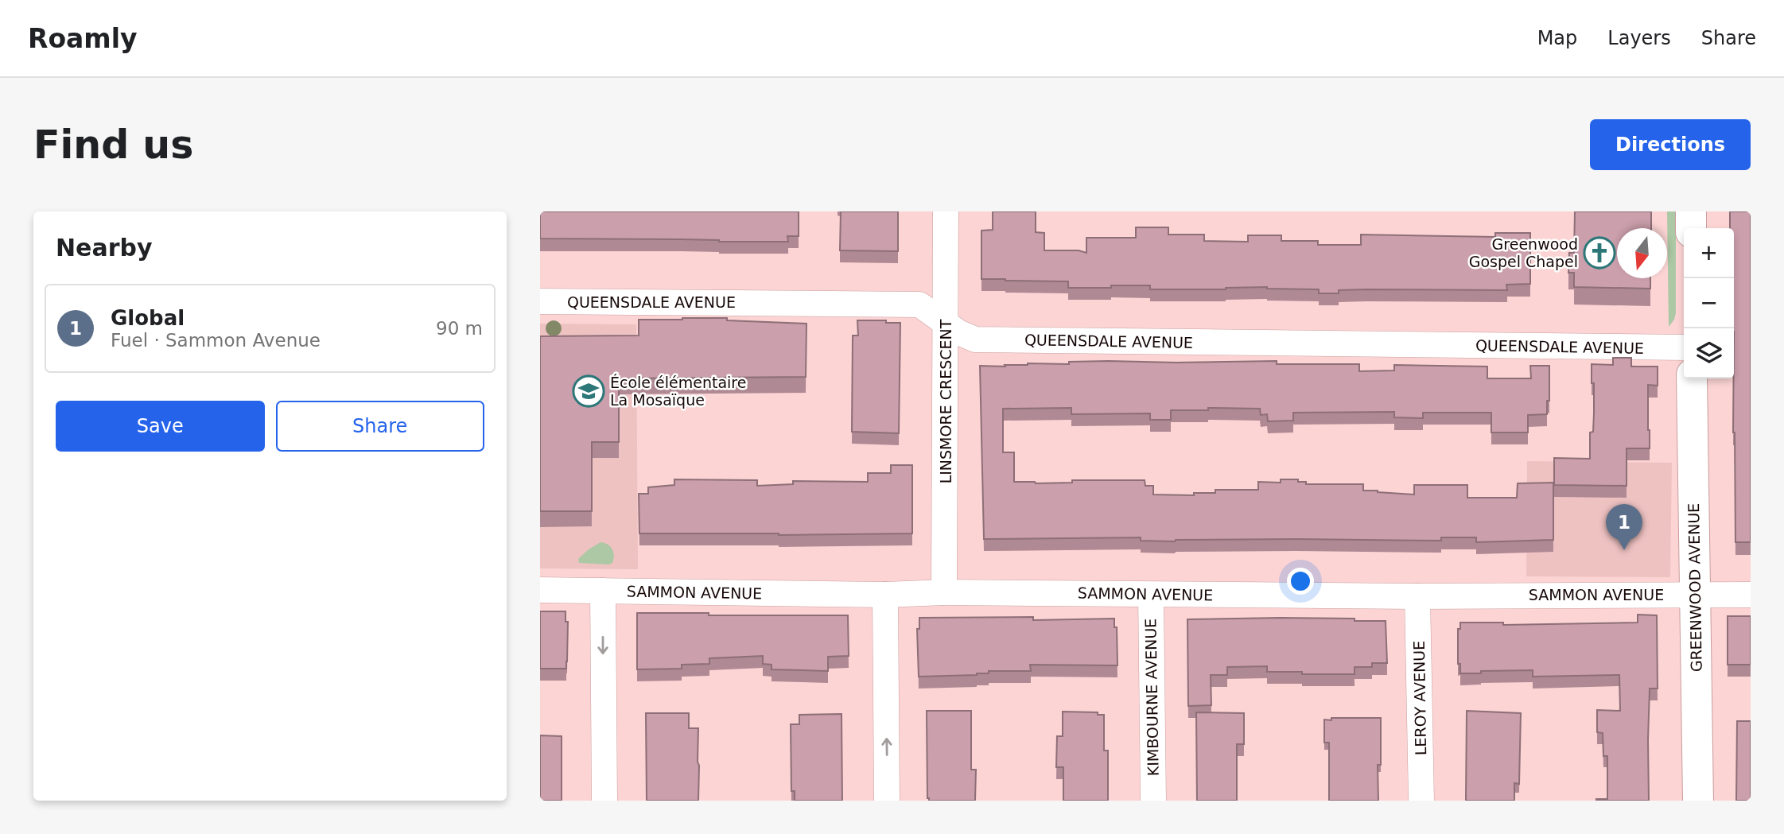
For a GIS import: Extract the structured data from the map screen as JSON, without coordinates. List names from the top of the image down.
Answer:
{
  "streets": {
    "street": [
      "QUEENSDALE AVENUE",
      "LINSMORE CRESCENT",
      "GREENWOOD AVENUE",
      "SAMMON AVENUE",
      "KIMBOURNE AVENUE",
      "LEROY AVENUE"
    ]
  },
  "crossings": [
    ["QUEENSDALE AVENUE", "LINSMORE CRESCENT"],
    ["LINSMORE CRESCENT", "SAMMON AVENUE"],
    ["GREENWOOD AVENUE", "SAMMON AVENUE"],
    ["SAMMON AVENUE", "KIMBOURNE AVENUE"],
    ["SAMMON AVENUE", "LEROY AVENUE"]
  ],
  "places": {
    "church": ["Greenwood Gospel Chapel"],
    "school or university": ["École élémentaire La Mosaïque"]
  },
  "north": "bottom",
  "page": {
    "header": "Roamly",
    "nav": ["Map", "Layers", "Share"],
    "buttons": [
      "Directions",
      ["Save", "Share"]
    ],
    "title": "Find us",
    "heading": "Nearby",
    "map_buttons": ["+", "−"],
    "list": [
      {
        "mark": "1",
        "name": "Global",
        "note": "Fuel · Sammon Avenue",
        "value": "90 m"
      }
    ],
    "pins": "1"
  }
}
